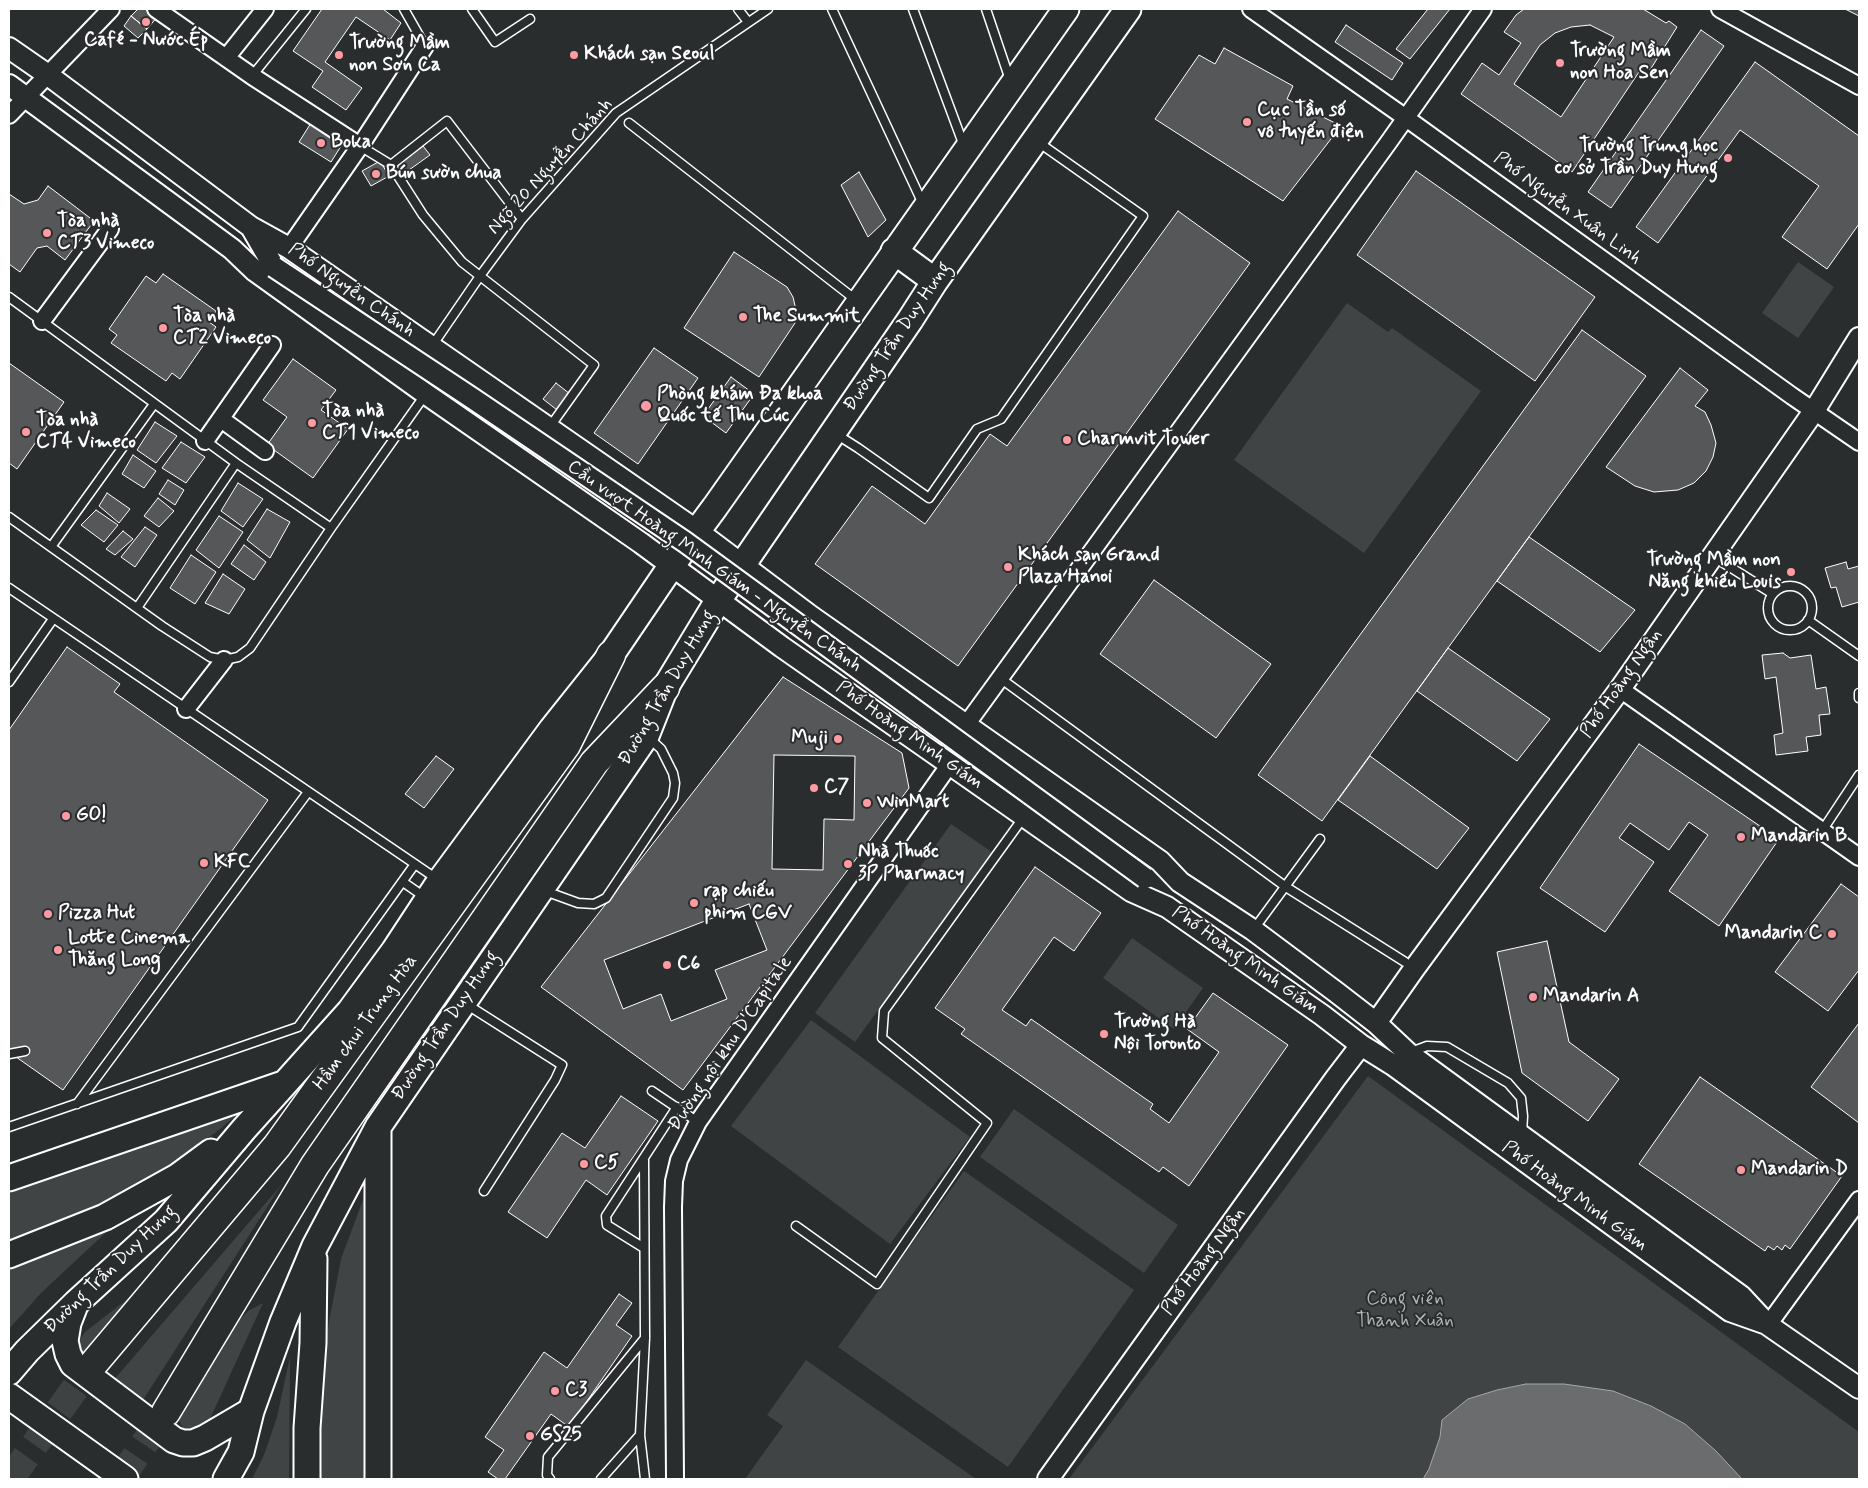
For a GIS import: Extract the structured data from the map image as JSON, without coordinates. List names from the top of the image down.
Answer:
{
  "streets": {
    "highway": ["Hầm chui Trung Hòa"],
    "main road": ["Đường Trần Duy Hưng"],
    "street": [
      "Phố Nguyễn Xuân Linh",
      "Phố Nguyễn Chánh",
      "Cầu vượt Hoàng Minh Giám - Nguyễn Chánh",
      "Phố Hoàng Ngân",
      "Phố Hoàng Minh Giám",
      "Đường nội khu D'Capitale"
    ],
    "lane": ["Ngõ 20 Nguyễn Chánh"]
  },
  "crossings": [
    ["Ngõ 20 Nguyễn Chánh", "Phố Nguyễn Chánh"],
    ["Phố Nguyễn Xuân Linh", "Phố Hoàng Ngân"],
    ["Phố Nguyễn Chánh", "Đường Trần Duy Hưng"],
    ["Phố Nguyễn Chánh", "Cầu vượt Hoàng Minh Giám - Nguyễn Chánh"],
    ["Phố Nguyễn Chánh", "Phố Hoàng Minh Giám"],
    ["Đường Trần Duy Hưng", "Phố Hoàng Minh Giám"],
    ["Đường Trần Duy Hưng", "Hầm chui Trung Hòa"],
    ["Cầu vượt Hoàng Minh Giám - Nguyễn Chánh", "Phố Hoàng Minh Giám"],
    ["Phố Hoàng Ngân", "Phố Hoàng Minh Giám"],
    ["Phố Hoàng Minh Giám", "Đường nội khu D'Capitale"]
  ],
  "parks": ["Công viên Thanh Xuân"],
  "places": [
    "Café - Nước Ép",
    "Trường Mầm non Sơn Ca",
    "Khách sạn Seoul",
    "Trường Mầm non Hoa Sen",
    "Cục Tần số vô tuyến điện",
    "Boka",
    "Trường Trung học cơ sở Trần Duy Hưng",
    "Bún sườn chua",
    "Tòa nhà CT3 Vimeco",
    "The Summit",
    "Tòa nhà CT2 Vimeco",
    "Phòng khám Đa khoa Quốc tế Thu Cúc",
    "Tòa nhà CT1 Vimeco",
    "Tòa nhà CT4 Vimeco",
    "Charmvit Tower",
    "Khách sạn Grand Plaza Hanoi",
    "Trường Mầm non Năng khiếu Louis",
    "Muji",
    "C7",
    "WinMart",
    "GO!",
    "Mandarin B",
    "KFC",
    "Nhà Thuốc 3P Pharmacy",
    "rạp chiếu phim CGV",
    "Pizza Hut",
    "Mandarin C",
    "Lotte Cinema Thăng Long",
    "C6",
    "Mandarin A",
    "Trường Hà Nội Toronto",
    "C5",
    "Mandarin D",
    "C3",
    "GS25"
  ]
}
